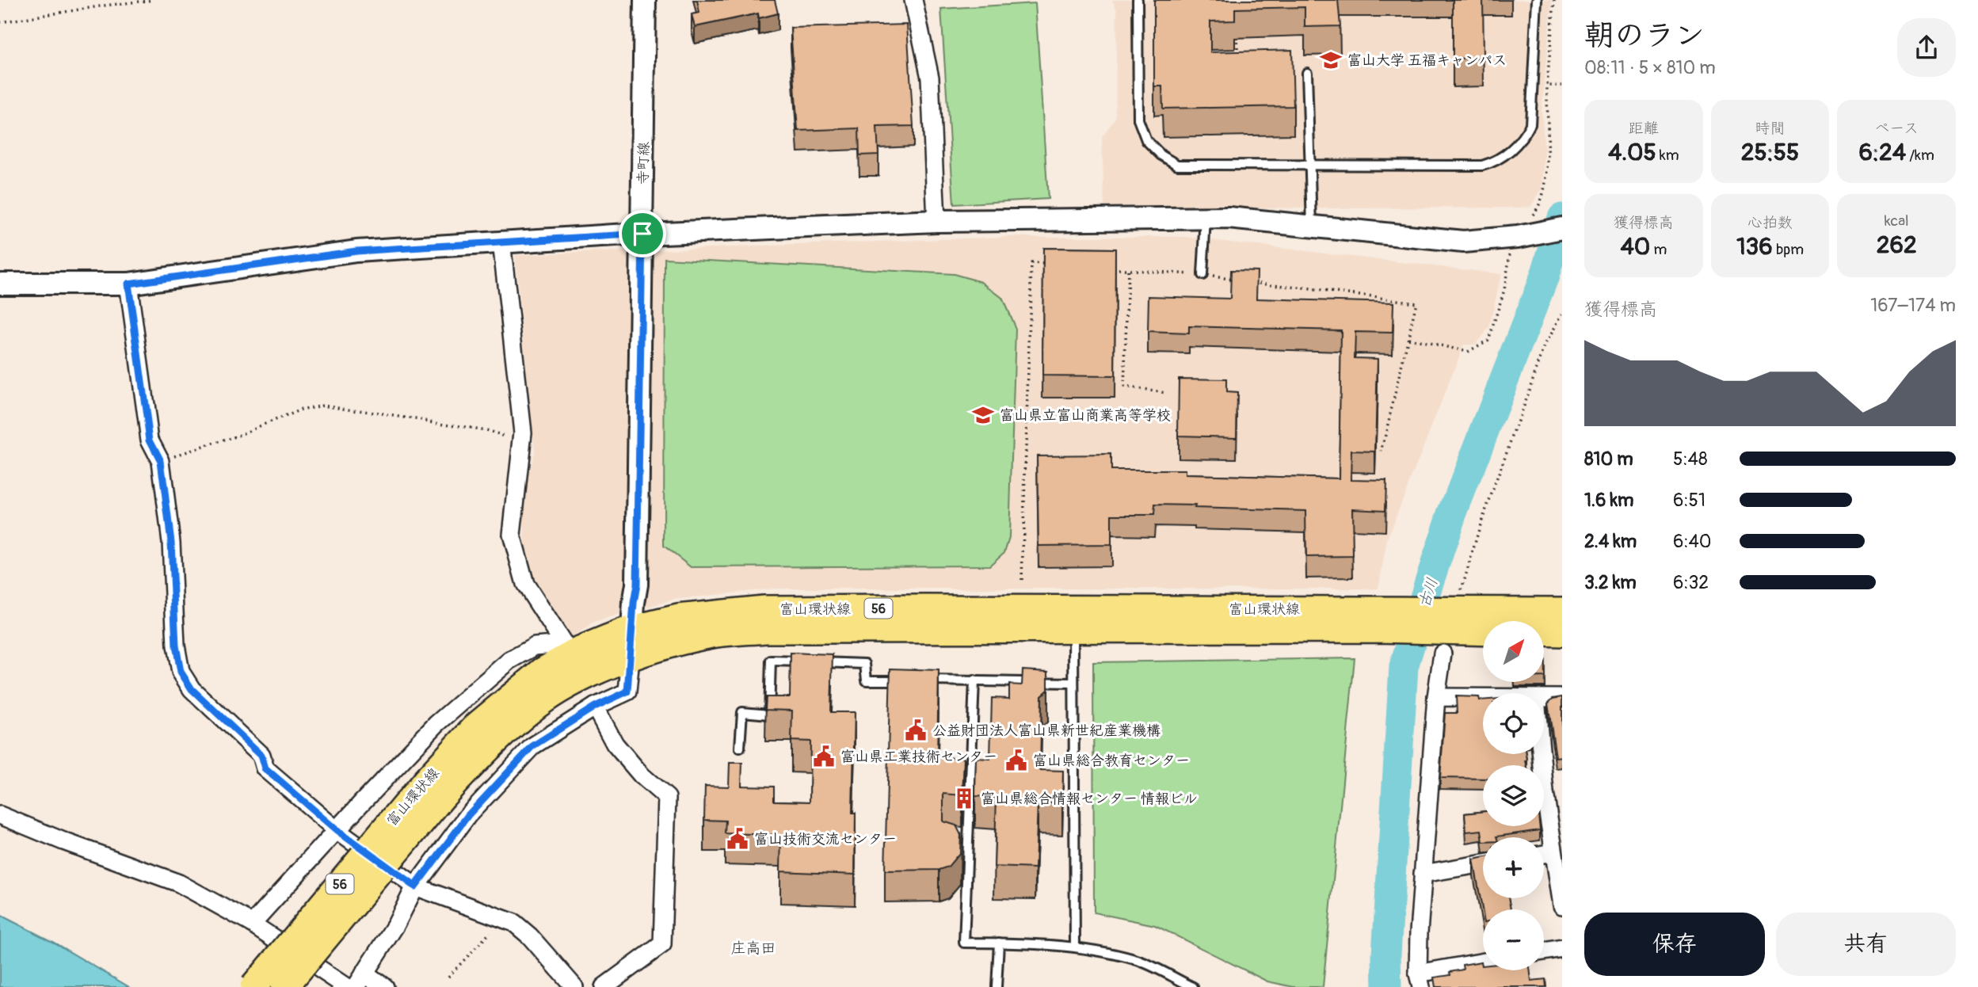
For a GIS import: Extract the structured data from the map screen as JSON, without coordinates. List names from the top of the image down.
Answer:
{
  "streets": {
    "main road": ["56", "富山環状線"],
    "street": ["寺町線"]
  },
  "crossings": [
    ["寺町線", "富山環状線"]
  ],
  "districts": ["庄高田"],
  "water": ["古川"],
  "places": {
    "school or university": ["富山大学 五福キャンパス", "富山県立富山商業高等学校"],
    "public building": [
      "公益財団法人富山県新世紀産業機構",
      "富山県工業技術センター",
      "富山県総合教育センター",
      "富山技術交流センター"
    ],
    "building": ["富山県総合情報センター 情報ビル"]
  },
  "north": "top right",
  "page": {
    "heading": ["朝のラン", "08:11 · 5 × 810 m"],
    "stats": [
      ["距離", "4.05 km"],
      ["時間", "25:55"],
      ["ペース", "6:24 /km"],
      ["獲得標高", "40 m"],
      ["心拍数", "136 bpm"],
      ["kcal", "262"]
    ],
    "chart": ["獲得標高", "167–174 m"],
    "list": [
      {
        "name": "810 m",
        "note": "5:48"
      },
      {
        "name": "1.6 km",
        "note": "6:51"
      },
      {
        "name": "2.4 km",
        "note": "6:40"
      },
      {
        "name": "3.2 km",
        "note": "6:32"
      }
    ],
    "map_buttons": ["+", "−"],
    "buttons": ["保存", "共有"]
  }
}
